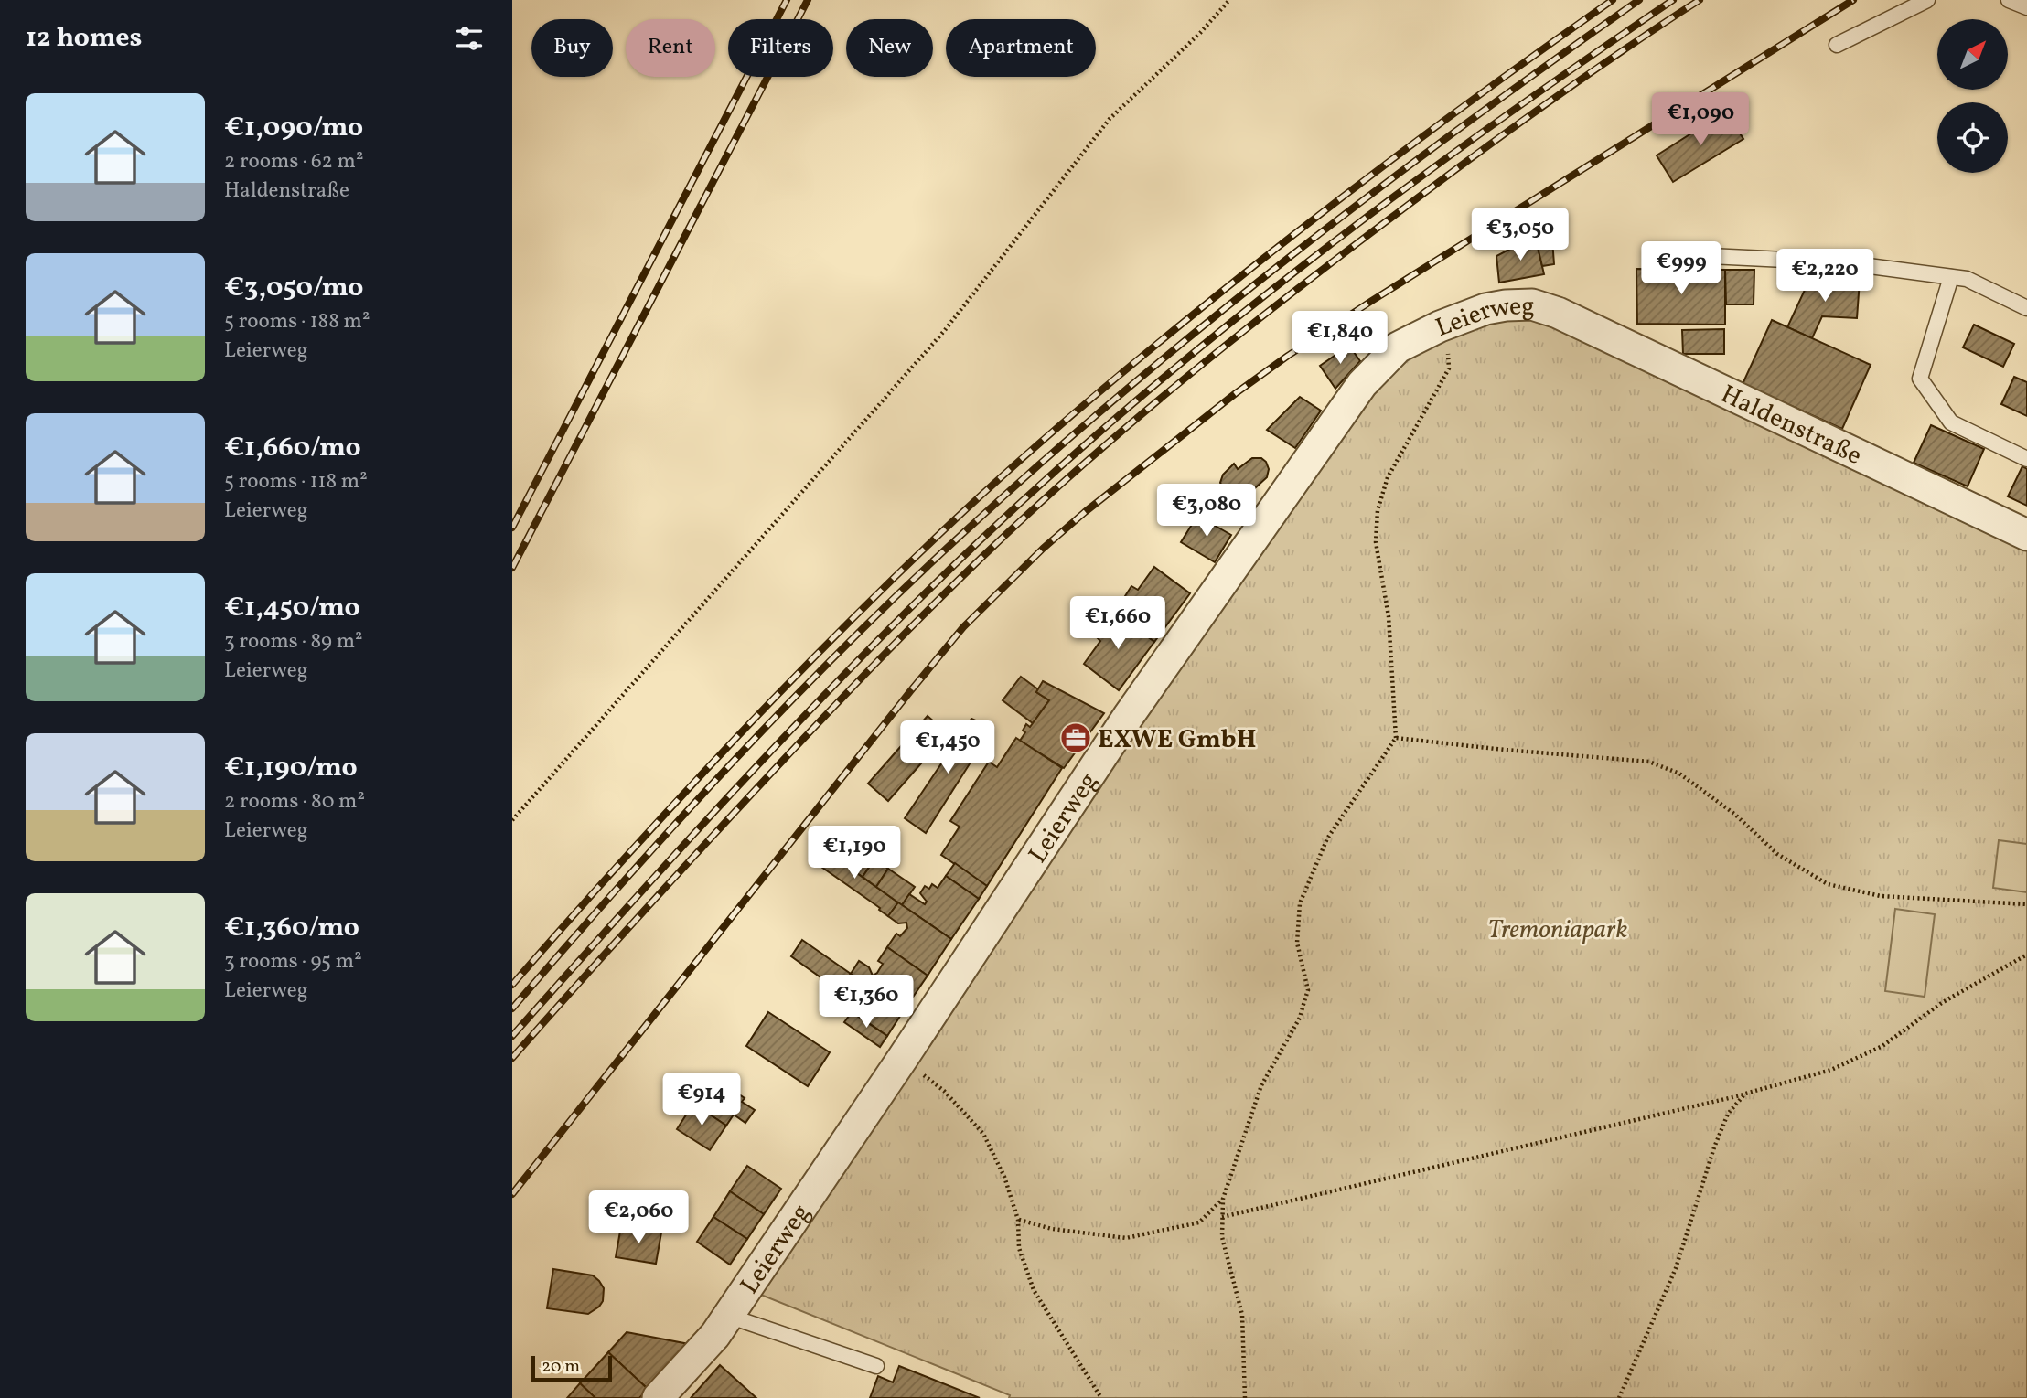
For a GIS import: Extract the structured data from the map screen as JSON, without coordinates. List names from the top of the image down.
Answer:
{
  "streets": {
    "street": ["Leierweg", "Haldenstraße"]
  },
  "crossings": [
    ["Leierweg", "Haldenstraße"]
  ],
  "parks": ["Tremoniapark"],
  "places": {
    "office": ["EXWE GmbH"]
  },
  "scale_bar": "20 m",
  "north": "top right",
  "page": {
    "heading": "12 homes",
    "chip": [
      "Buy",
      "Rent",
      "Filters",
      "New",
      "Apartment"
    ],
    "list": [
      {
        "name": "€1,090/mo",
        "note": "2 rooms · 62 m² · Haldenstraße"
      },
      {
        "name": "€3,050/mo",
        "note": "5 rooms · 188 m² · Leierweg"
      },
      {
        "name": "€1,660/mo",
        "note": "5 rooms · 118 m² · Leierweg"
      },
      {
        "name": "€1,450/mo",
        "note": "3 rooms · 89 m² · Leierweg"
      },
      {
        "name": "€1,190/mo",
        "note": "2 rooms · 80 m² · Leierweg"
      },
      {
        "name": "€1,360/mo",
        "note": "3 rooms · 95 m² · Leierweg"
      }
    ],
    "price": [
      "€1,090",
      "€3,050",
      "€999",
      "€2,220",
      "€1,840",
      "€3,080",
      "€1,660",
      "€1,450",
      "€1,190",
      "€1,360",
      "€914",
      "€2,060"
    ],
    "scale": "20 m"
  }
}
